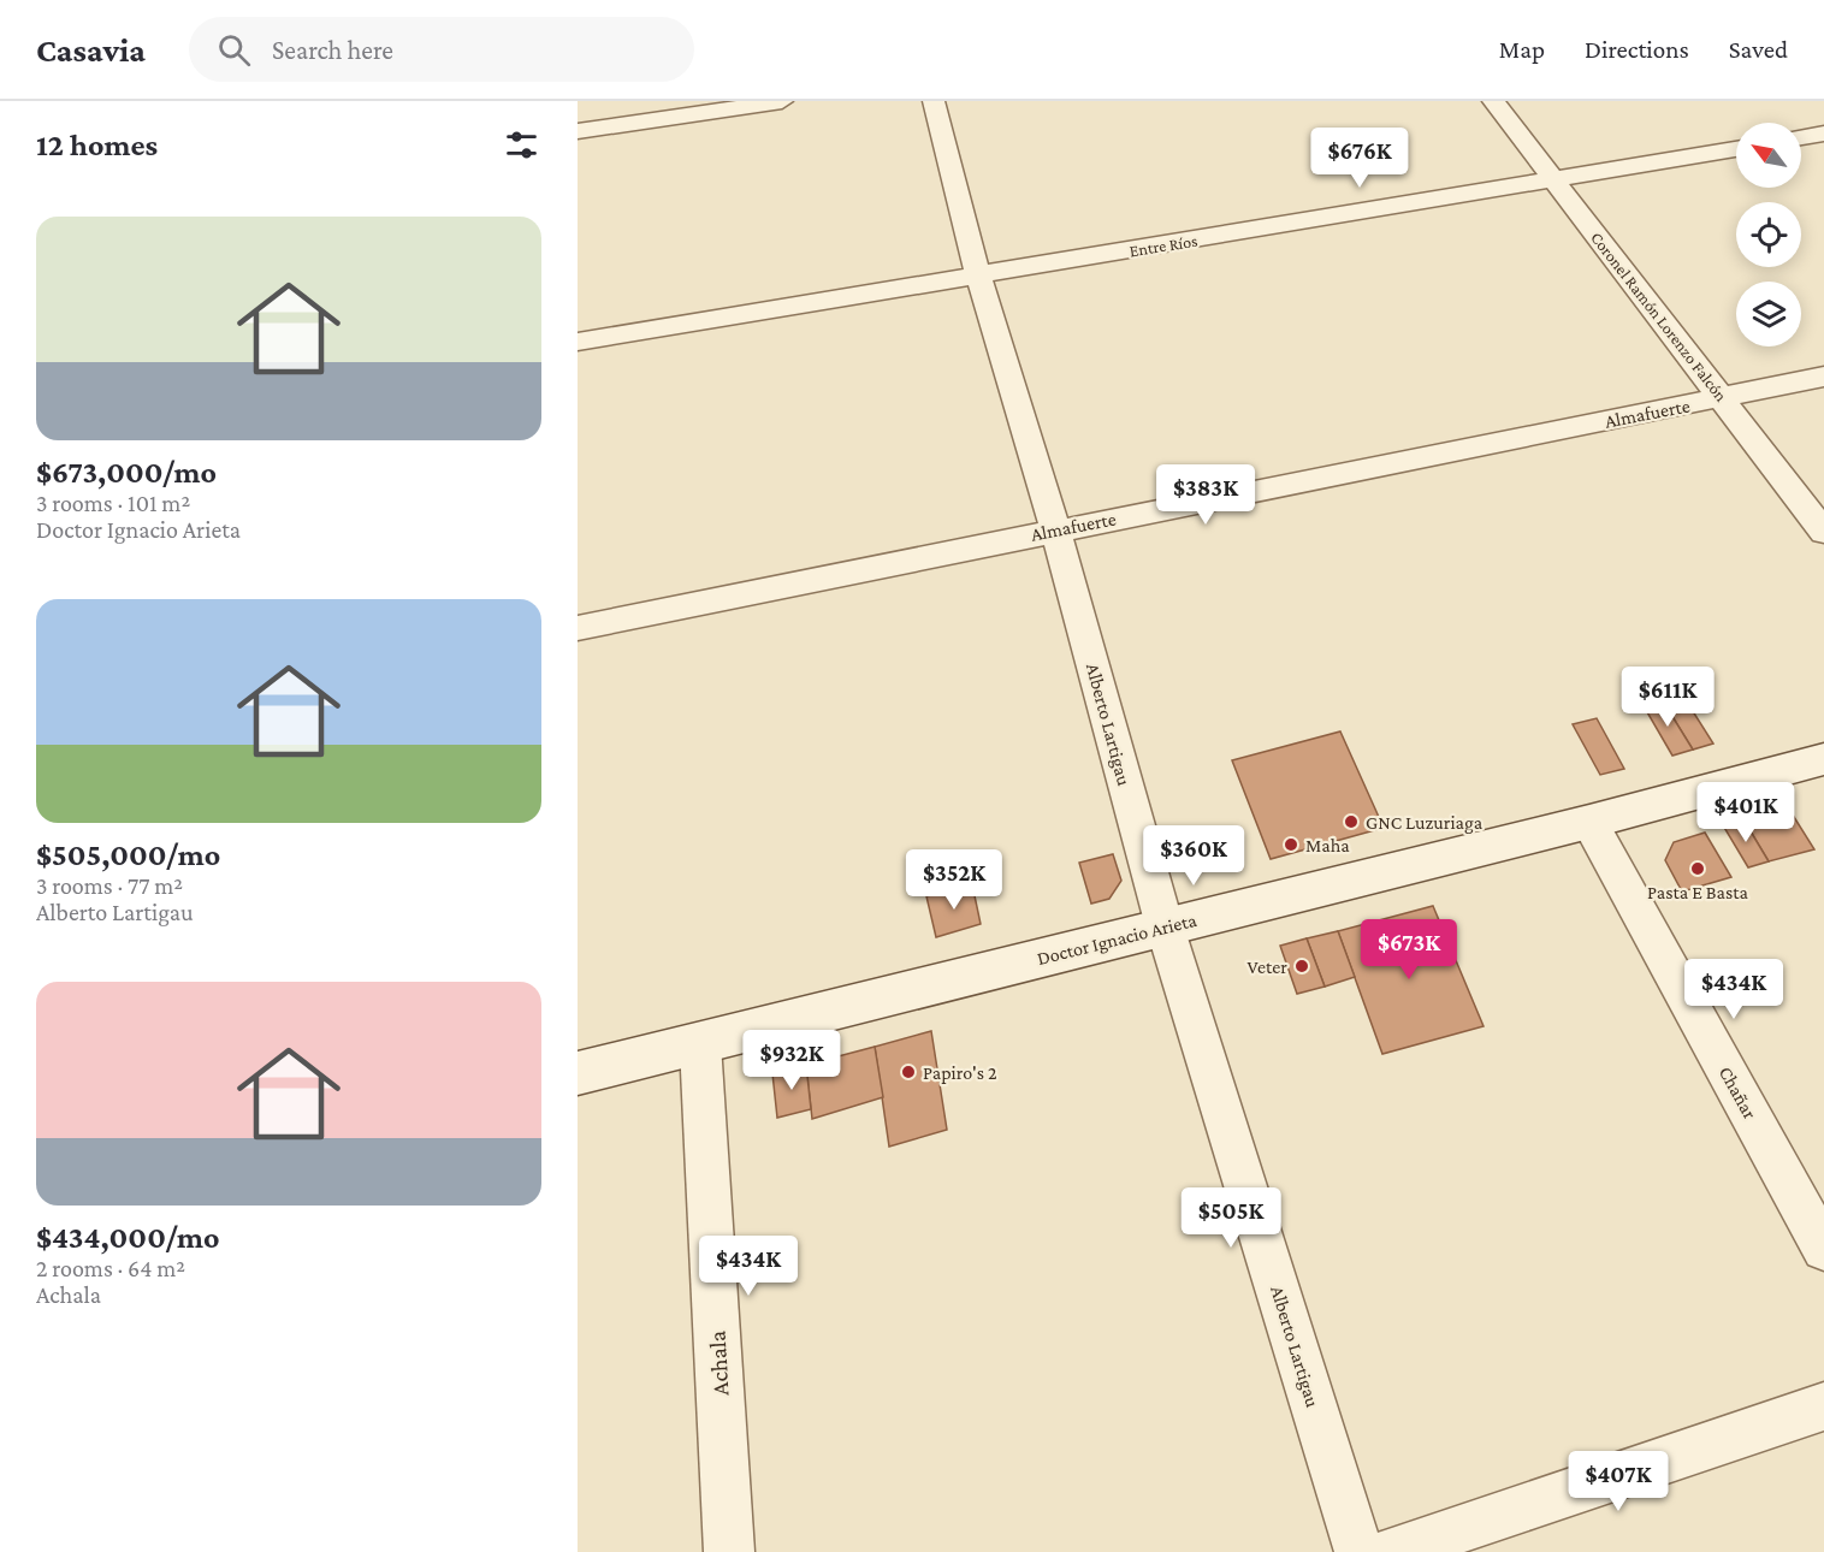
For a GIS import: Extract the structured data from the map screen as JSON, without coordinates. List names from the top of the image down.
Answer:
{
  "streets": {
    "street": [
      "Entre Ríos",
      "Coronel Ramón Lorenzo Falcón",
      "Almafuerte",
      "Alberto Lartigau",
      "Doctor Ignacio Arieta",
      "Chañar",
      "Achala"
    ]
  },
  "crossings": [
    ["Entre Ríos", "Coronel Ramón Lorenzo Falcón"],
    ["Entre Ríos", "Alberto Lartigau"],
    ["Coronel Ramón Lorenzo Falcón", "Almafuerte"],
    ["Almafuerte", "Alberto Lartigau"],
    ["Alberto Lartigau", "Doctor Ignacio Arieta"],
    ["Doctor Ignacio Arieta", "Chañar"],
    ["Doctor Ignacio Arieta", "Achala"]
  ],
  "places": [
    "GNC Luzuriaga",
    "Maha",
    "Pasta E Basta",
    "Veter",
    "Papiro's 2"
  ],
  "north": "top left",
  "page": {
    "header": "Casavia",
    "search": "Search here",
    "nav": ["Map", "Directions", "Saved"],
    "heading": "12 homes",
    "price": [
      "$676K",
      "$383K",
      "$611K",
      "$401K",
      "$360K",
      "$352K",
      "$673K",
      "$434K",
      "$932K",
      "$505K",
      "$434K",
      "$407K"
    ],
    "list": [
      {
        "name": "$673,000/mo",
        "note": "3 rooms · 101 m² · Doctor Ignacio Arieta"
      },
      {
        "name": "$505,000/mo",
        "note": "3 rooms · 77 m² · Alberto Lartigau"
      },
      {
        "name": "$434,000/mo",
        "note": "2 rooms · 64 m² · Achala"
      }
    ]
  }
}
